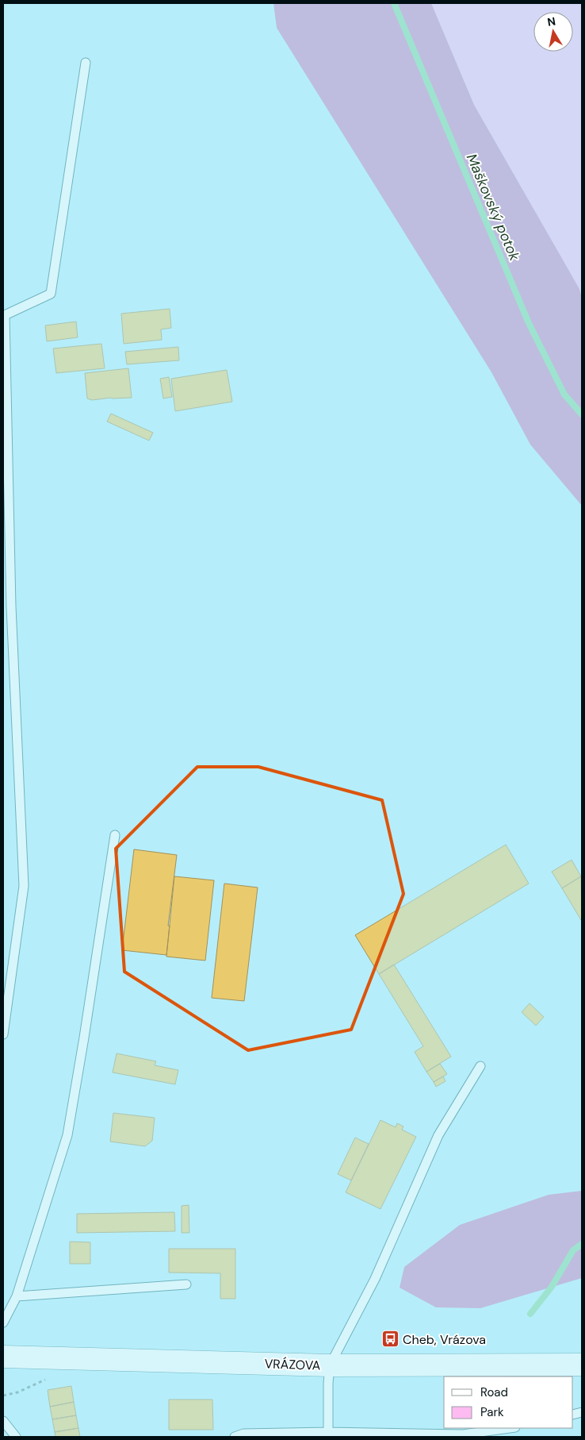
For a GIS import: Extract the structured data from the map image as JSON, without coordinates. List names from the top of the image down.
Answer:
{
  "streets": {
    "street": ["VRÁZOVA"]
  },
  "water": ["Maškovský potok"],
  "places": {
    "bus stop": ["Cheb, Vrázova"]
  },
  "legend": ["Road", "Park"],
  "north": "top"
}
